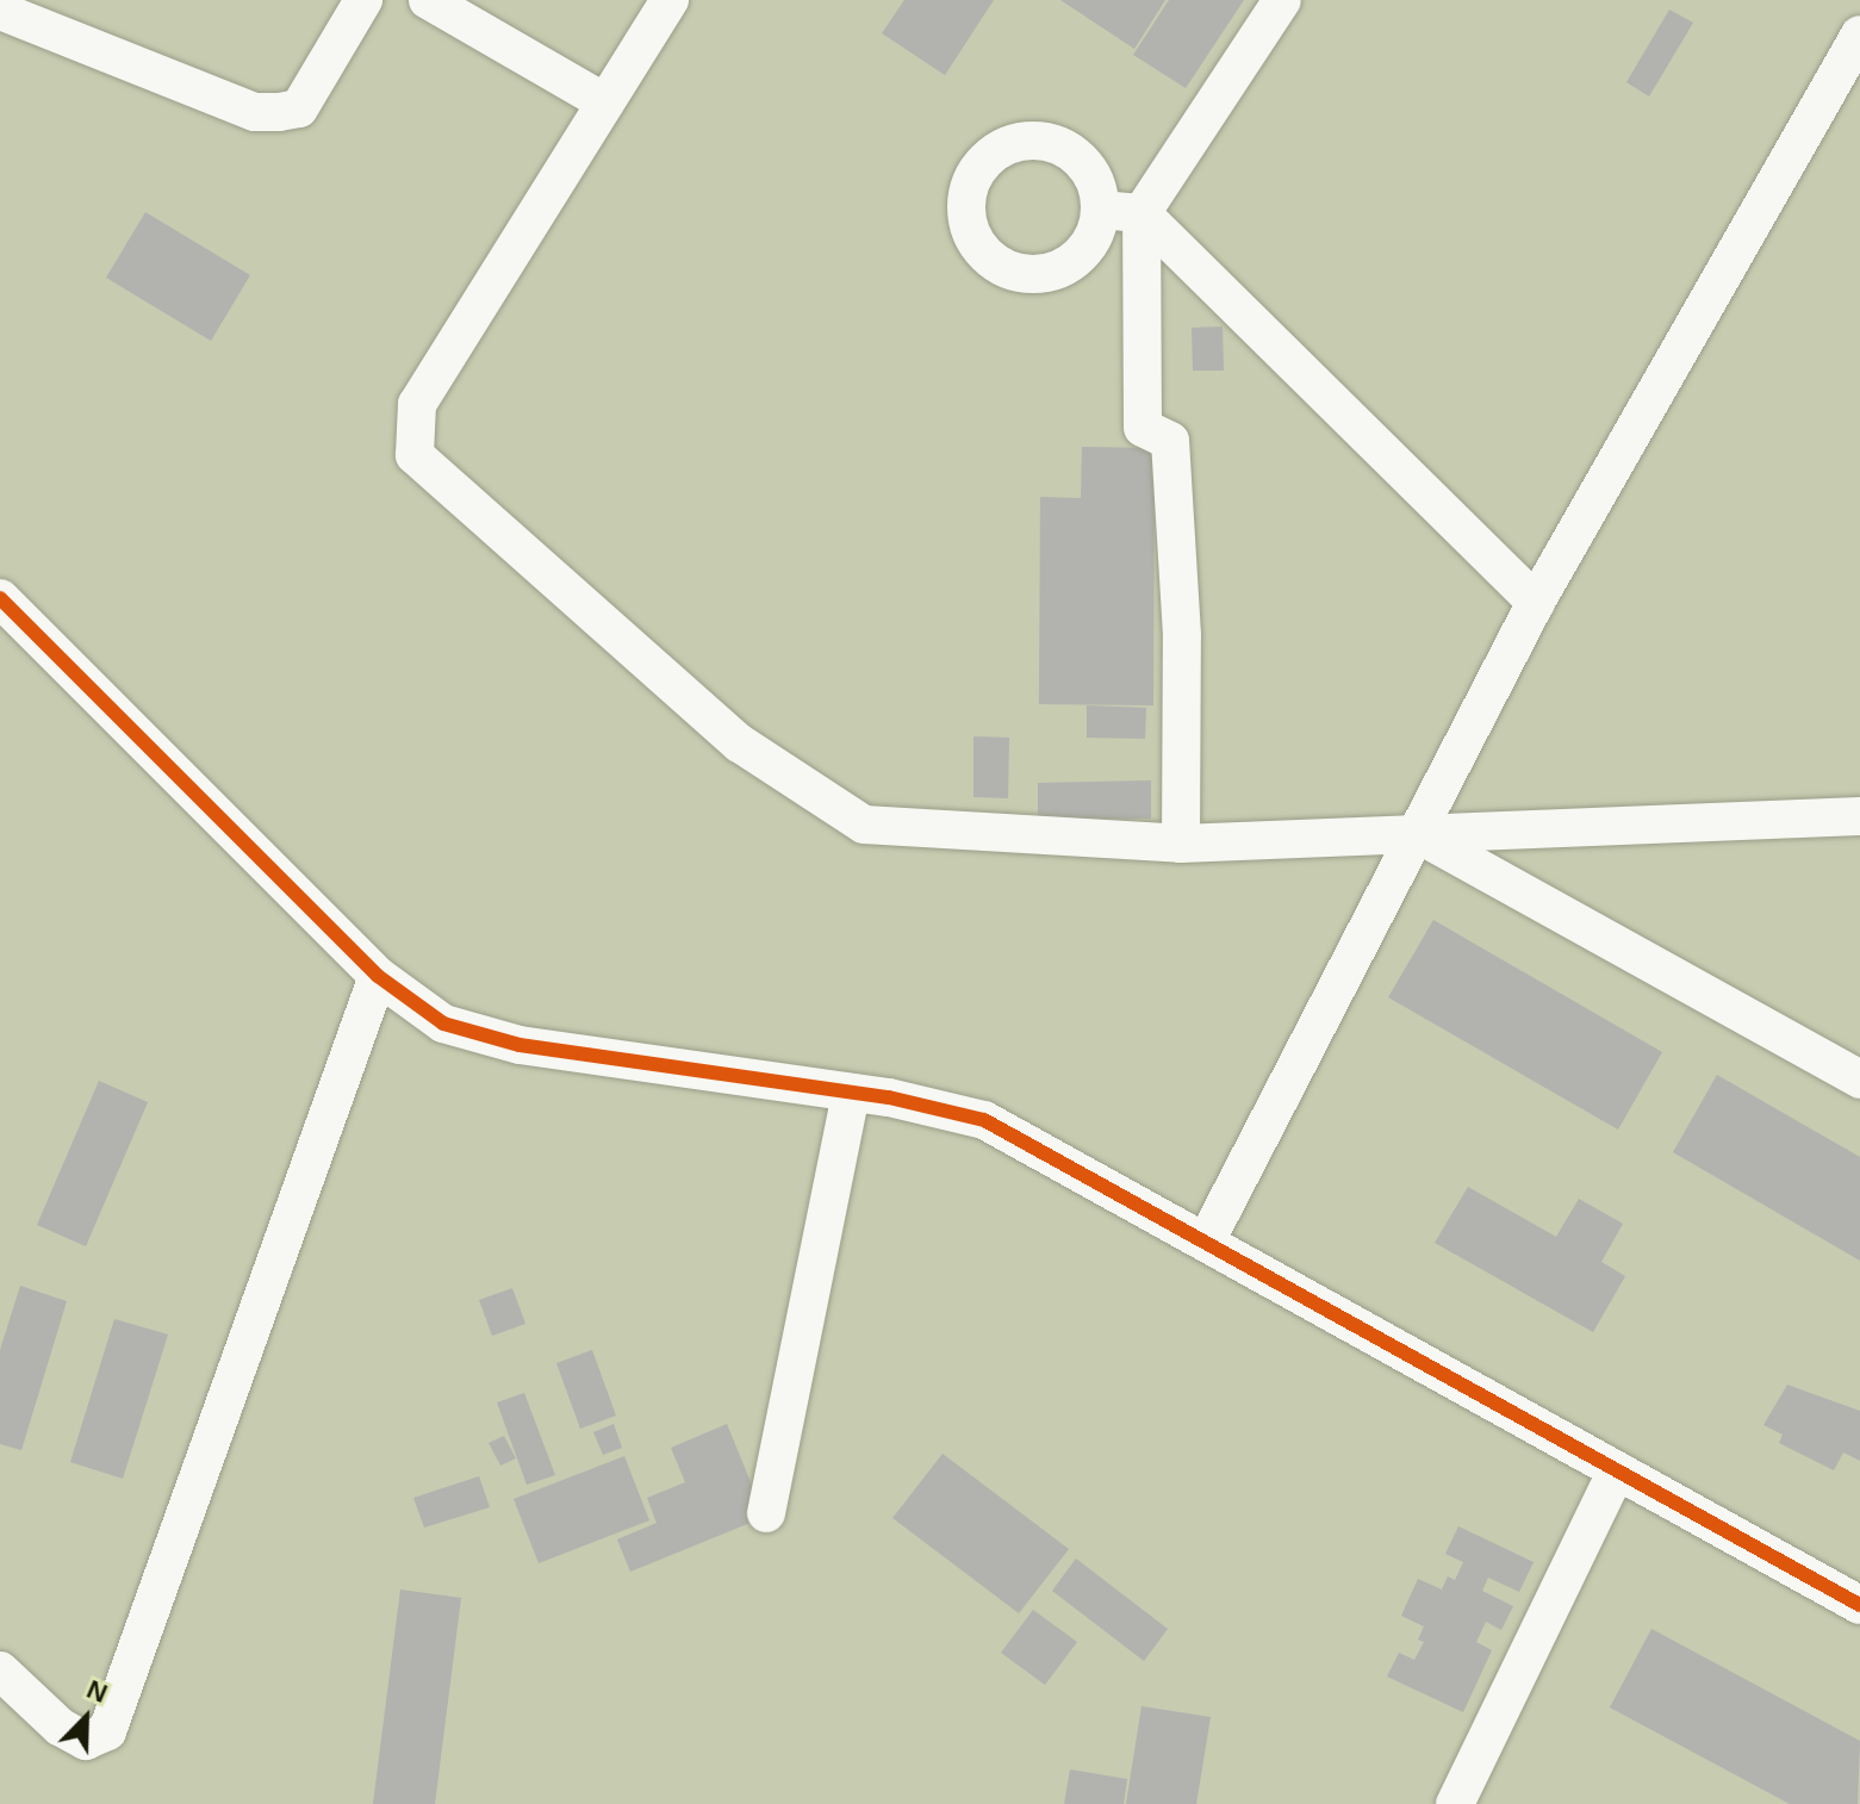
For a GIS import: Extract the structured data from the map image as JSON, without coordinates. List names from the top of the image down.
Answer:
{
  "north": "top right"
}
